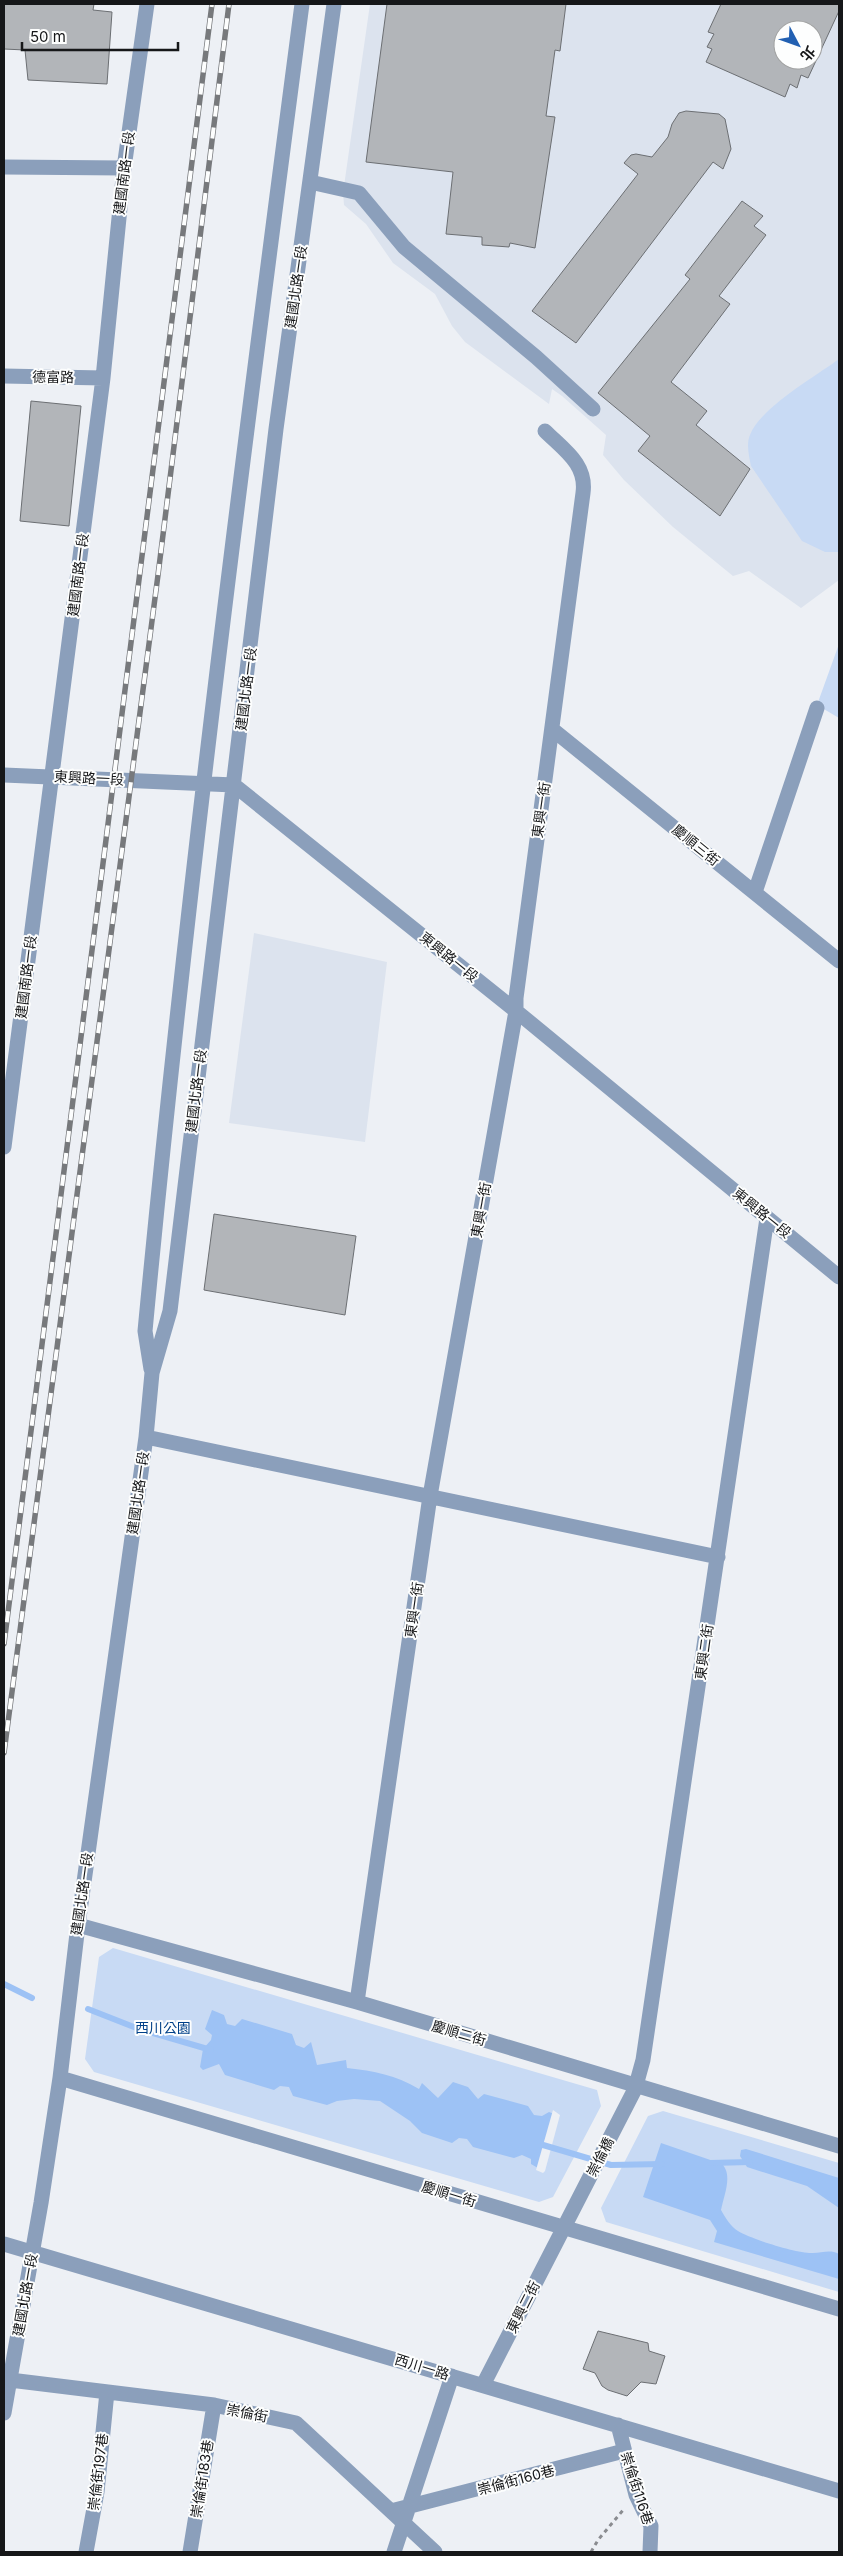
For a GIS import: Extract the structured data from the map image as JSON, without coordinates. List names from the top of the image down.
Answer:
{
  "streets": {
    "street": [
      "建國南路一段",
      "建國北路一段",
      "德富路",
      "東興路一段",
      "東興一街",
      "慶順三街",
      "東興二街",
      "慶順二街",
      "崇倫橋",
      "慶順一街",
      "西川一路",
      "崇倫街",
      "崇倫街197巷",
      "崇倫街183巷",
      "崇倫街160巷",
      "崇倫街116巷"
    ]
  },
  "crossings": [
    ["建國南路一段", "德富路"],
    ["建國南路一段", "東興路一段"],
    ["建國北路一段", "東興路一段"],
    ["建國北路一段", "慶順二街"],
    ["建國北路一段", "慶順一街"],
    ["建國北路一段", "西川一路"],
    ["建國北路一段", "崇倫街"],
    ["東興路一段", "東興一街"],
    ["東興路一段", "東興二街"],
    ["東興一街", "慶順三街"],
    ["東興一街", "慶順二街"],
    ["東興二街", "慶順二街"],
    ["東興二街", "崇倫橋"],
    ["東興二街", "慶順一街"],
    ["東興二街", "西川一路"],
    ["慶順二街", "崇倫橋"],
    ["崇倫橋", "慶順一街"],
    ["西川一路", "崇倫街116巷"],
    ["崇倫街", "崇倫街197巷"],
    ["崇倫街", "崇倫街183巷"],
    ["崇倫街", "崇倫街160巷"],
    ["崇倫街160巷", "崇倫街116巷"]
  ],
  "parks": ["西川公園"],
  "scale_bar": "50 m",
  "north": "bottom right"
}
